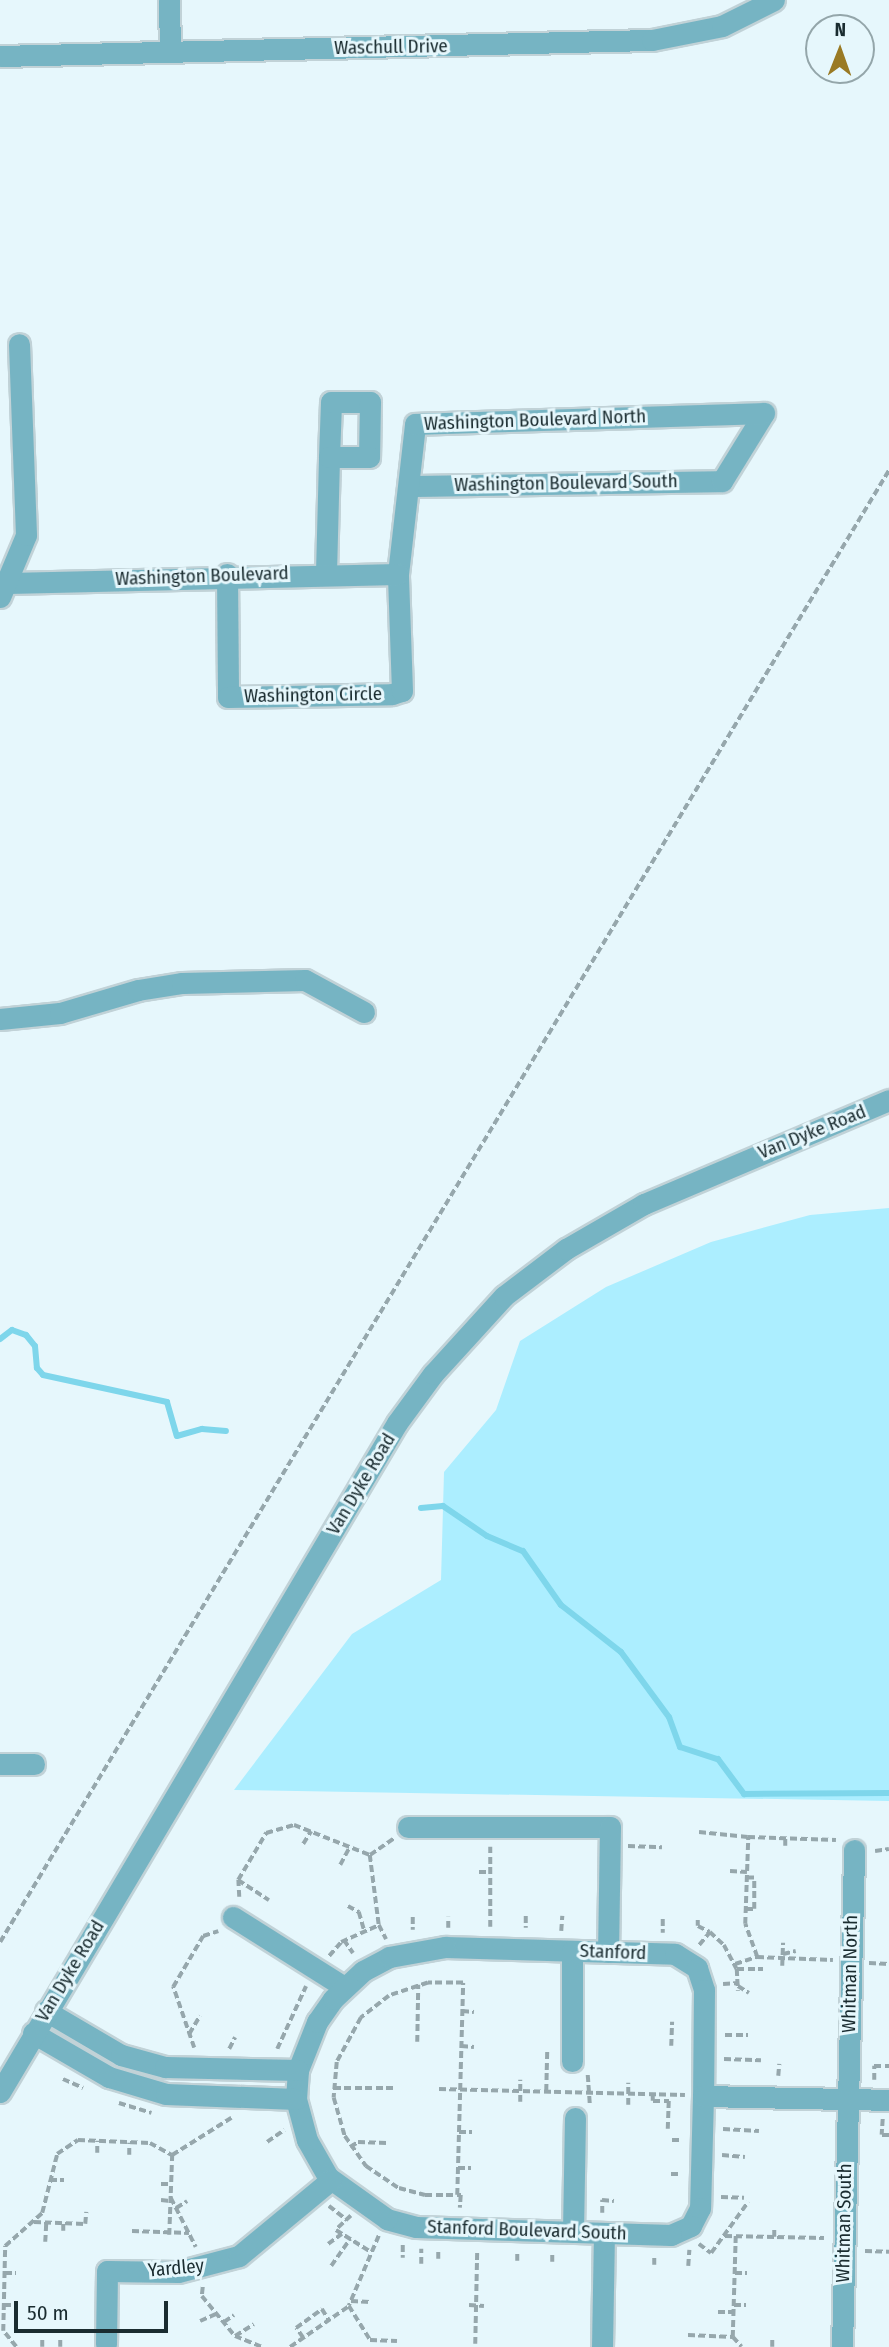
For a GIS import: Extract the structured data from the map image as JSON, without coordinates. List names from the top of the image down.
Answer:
{
  "streets": {
    "street": [
      "Waschull Drive",
      "Washington Boulevard North",
      "Washington Boulevard South",
      "Washington Boulevard",
      "Washington Circle",
      "Van Dyke Road",
      "Stanford",
      "Whitman North",
      "Whitman South",
      "Stanford Boulevard South",
      "Yardley"
    ]
  },
  "crossings": [
    ["Washington Boulevard North", "Washington Boulevard South"],
    ["Washington Boulevard North", "Washington Boulevard"],
    ["Washington Boulevard North", "Washington Circle"],
    ["Washington Boulevard", "Washington Circle"],
    ["Stanford", "Stanford Boulevard South"],
    ["Whitman North", "Whitman South"],
    ["Stanford Boulevard South", "Yardley"]
  ],
  "scale_bar": "50 m",
  "north": "top"
}
